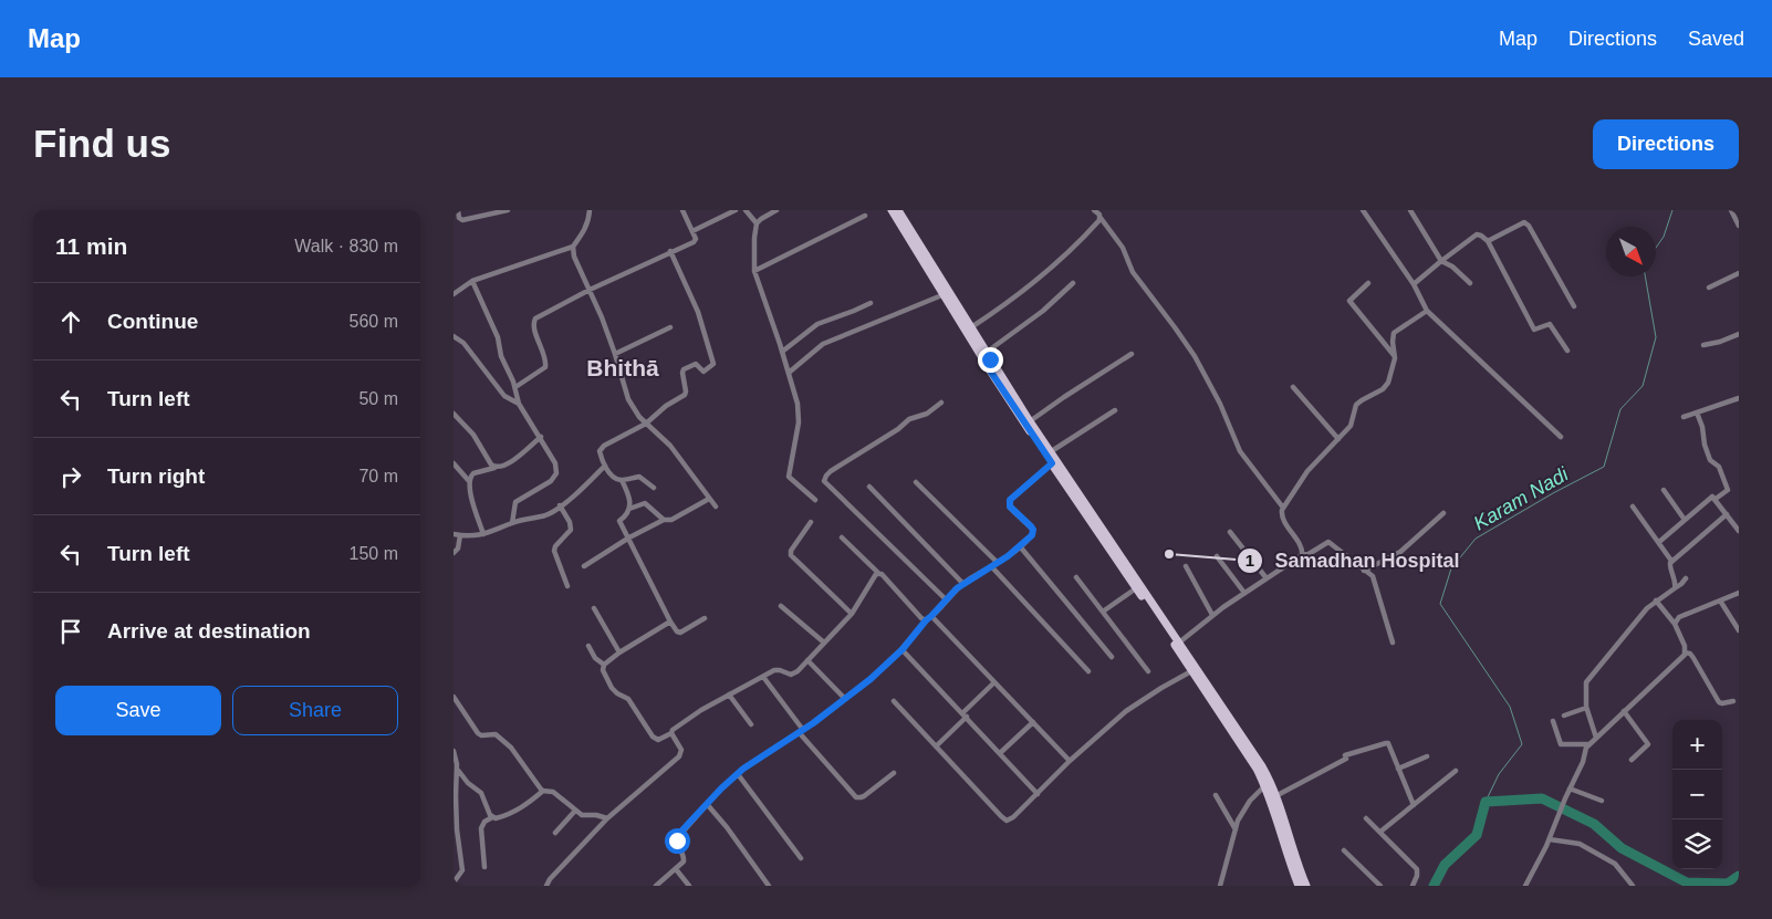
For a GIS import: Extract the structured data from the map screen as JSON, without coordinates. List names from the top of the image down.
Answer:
{
  "districts": ["Bhithā"],
  "water": ["Karam Nadi"],
  "places": ["Samadhan Hospital"],
  "north": "bottom right",
  "page": {
    "header": "Map",
    "nav": ["Map", "Directions", "Saved"],
    "buttons": [
      "Directions",
      ["Save", "Share"]
    ],
    "title": "Find us",
    "heading": ["11 min", "Walk · 830 m"],
    "list": [
      ["Continue", "560 m"],
      ["Turn left", "50 m"],
      ["Turn right", "70 m"],
      ["Turn left", "150 m"],
      "Arrive at destination"
    ],
    "map_buttons": ["+", "−"]
  }
}
